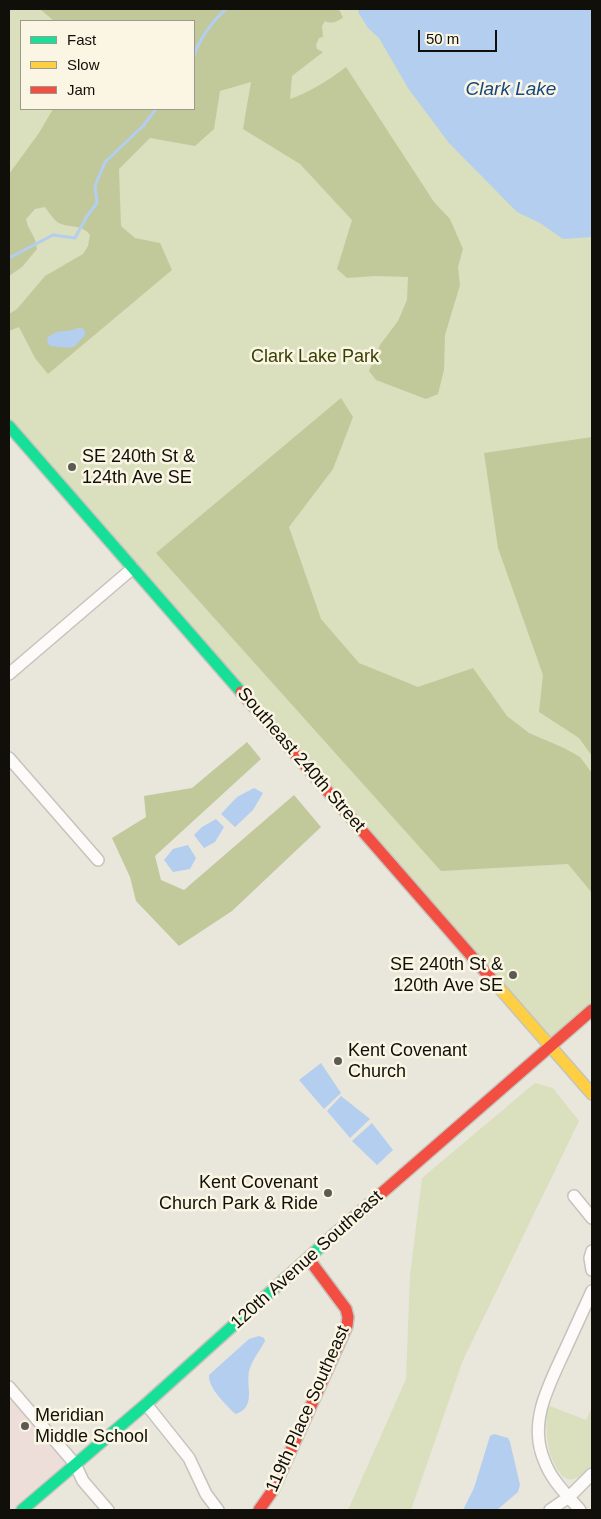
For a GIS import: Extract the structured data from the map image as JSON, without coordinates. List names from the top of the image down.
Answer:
{
  "streets": {
    "street": ["Southeast 240th Street", "120th Avenue Southeast", "119th Place Southeast"]
  },
  "crossings": [
    ["Southeast 240th Street", "120th Avenue Southeast"],
    ["120th Avenue Southeast", "119th Place Southeast"]
  ],
  "water": ["Clark Lake"],
  "parks": ["Clark Lake Park"],
  "places": [
    "SE 240th St & 124th Ave SE",
    "SE 240th St & 120th Ave SE",
    "Kent Covenant Church",
    "Kent Covenant Church Park & Ride",
    "Meridian Middle School"
  ],
  "legend": ["Fast", "Slow", "Jam"],
  "scale_bar": "50 m"
}
